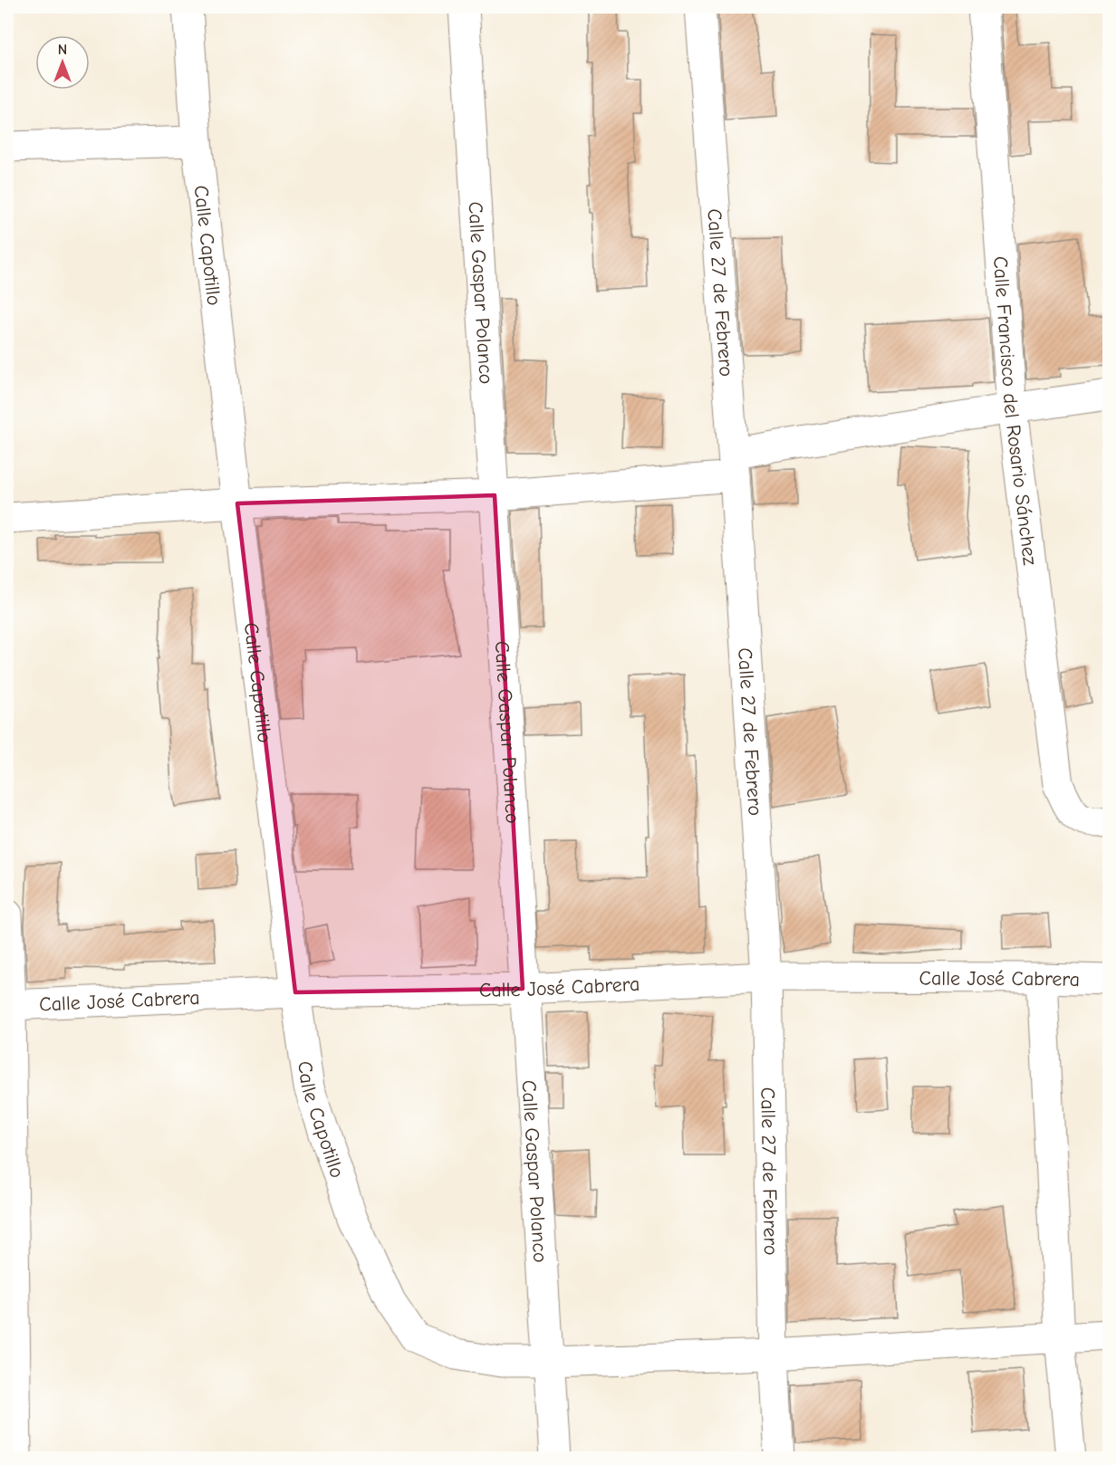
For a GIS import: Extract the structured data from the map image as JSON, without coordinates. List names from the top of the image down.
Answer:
{
  "streets": {
    "street": [
      "Calle Capotillo",
      "Calle 27 de Febrero",
      "Calle Gaspar Polanco",
      "Calle Francisco del Rosario Sánchez",
      "Calle José Cabrera"
    ]
  },
  "crossings": [
    ["Calle Capotillo", "Calle Gaspar Polanco"],
    ["Calle Capotillo", "Calle José Cabrera"],
    ["Calle 27 de Febrero", "Calle José Cabrera"],
    ["Calle Gaspar Polanco", "Calle José Cabrera"]
  ],
  "north": "top"
}
